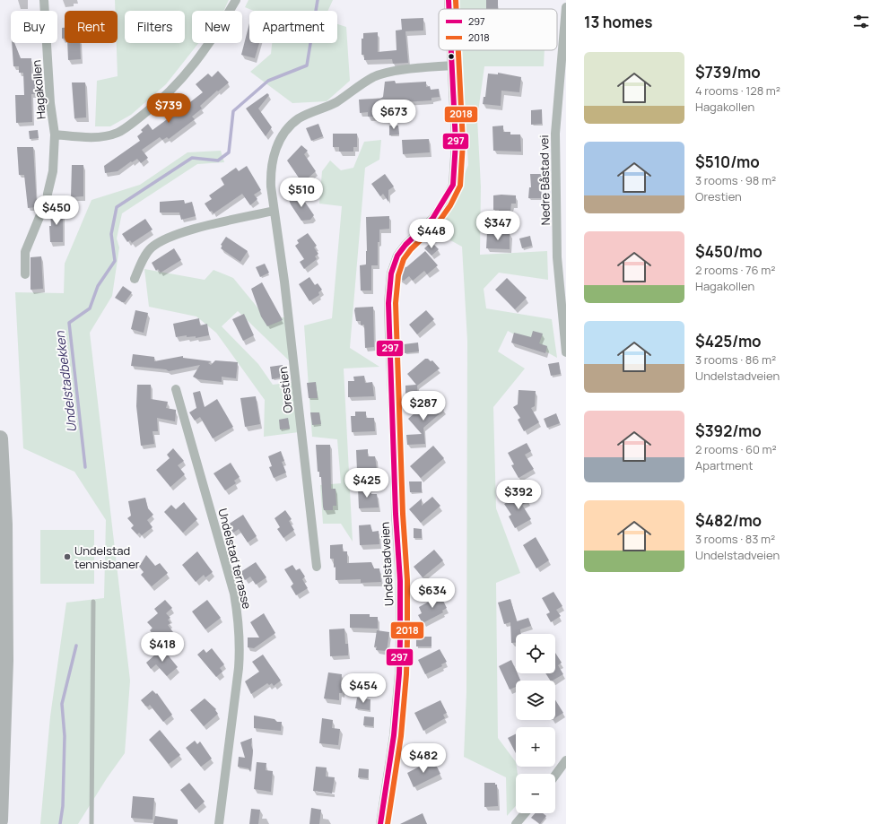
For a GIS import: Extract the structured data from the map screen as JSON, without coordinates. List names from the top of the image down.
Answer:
{
  "streets": {
    "street": [
      "Hagakollen",
      "Nedre Båstad vei",
      "Orestien",
      "Undelstad terrasse",
      "Undelstadveien"
    ]
  },
  "crossings": [
    ["Orestien", "Undelstadveien"]
  ],
  "water": ["Undelstadbekken"],
  "places": ["Undelstad tennisbaner"],
  "lines": ["transit line 297", "transit line 2018"],
  "legend": ["297", "2018"],
  "page": {
    "heading": "13 homes",
    "chip": [
      "Buy",
      "Rent",
      "Filters",
      "New",
      "Apartment"
    ],
    "list": [
      {
        "name": "$739/mo",
        "note": "4 rooms · 128 m² · Hagakollen"
      },
      {
        "name": "$510/mo",
        "note": "3 rooms · 98 m² · Orestien"
      },
      {
        "name": "$450/mo",
        "note": "2 rooms · 76 m² · Hagakollen"
      },
      {
        "name": "$425/mo",
        "note": "3 rooms · 86 m² · Undelstadveien"
      },
      {
        "name": "$392/mo",
        "note": "2 rooms · 60 m² · Apartment"
      },
      {
        "name": "$482/mo",
        "note": "3 rooms · 83 m² · Undelstadveien"
      }
    ],
    "price": [
      "$739",
      "$673",
      "$510",
      "$450",
      "$347",
      "$448",
      "$287",
      "$425",
      "$392",
      "$634",
      "$418",
      "$454",
      "$482"
    ],
    "map_buttons": ["+", "−"]
  }
}
